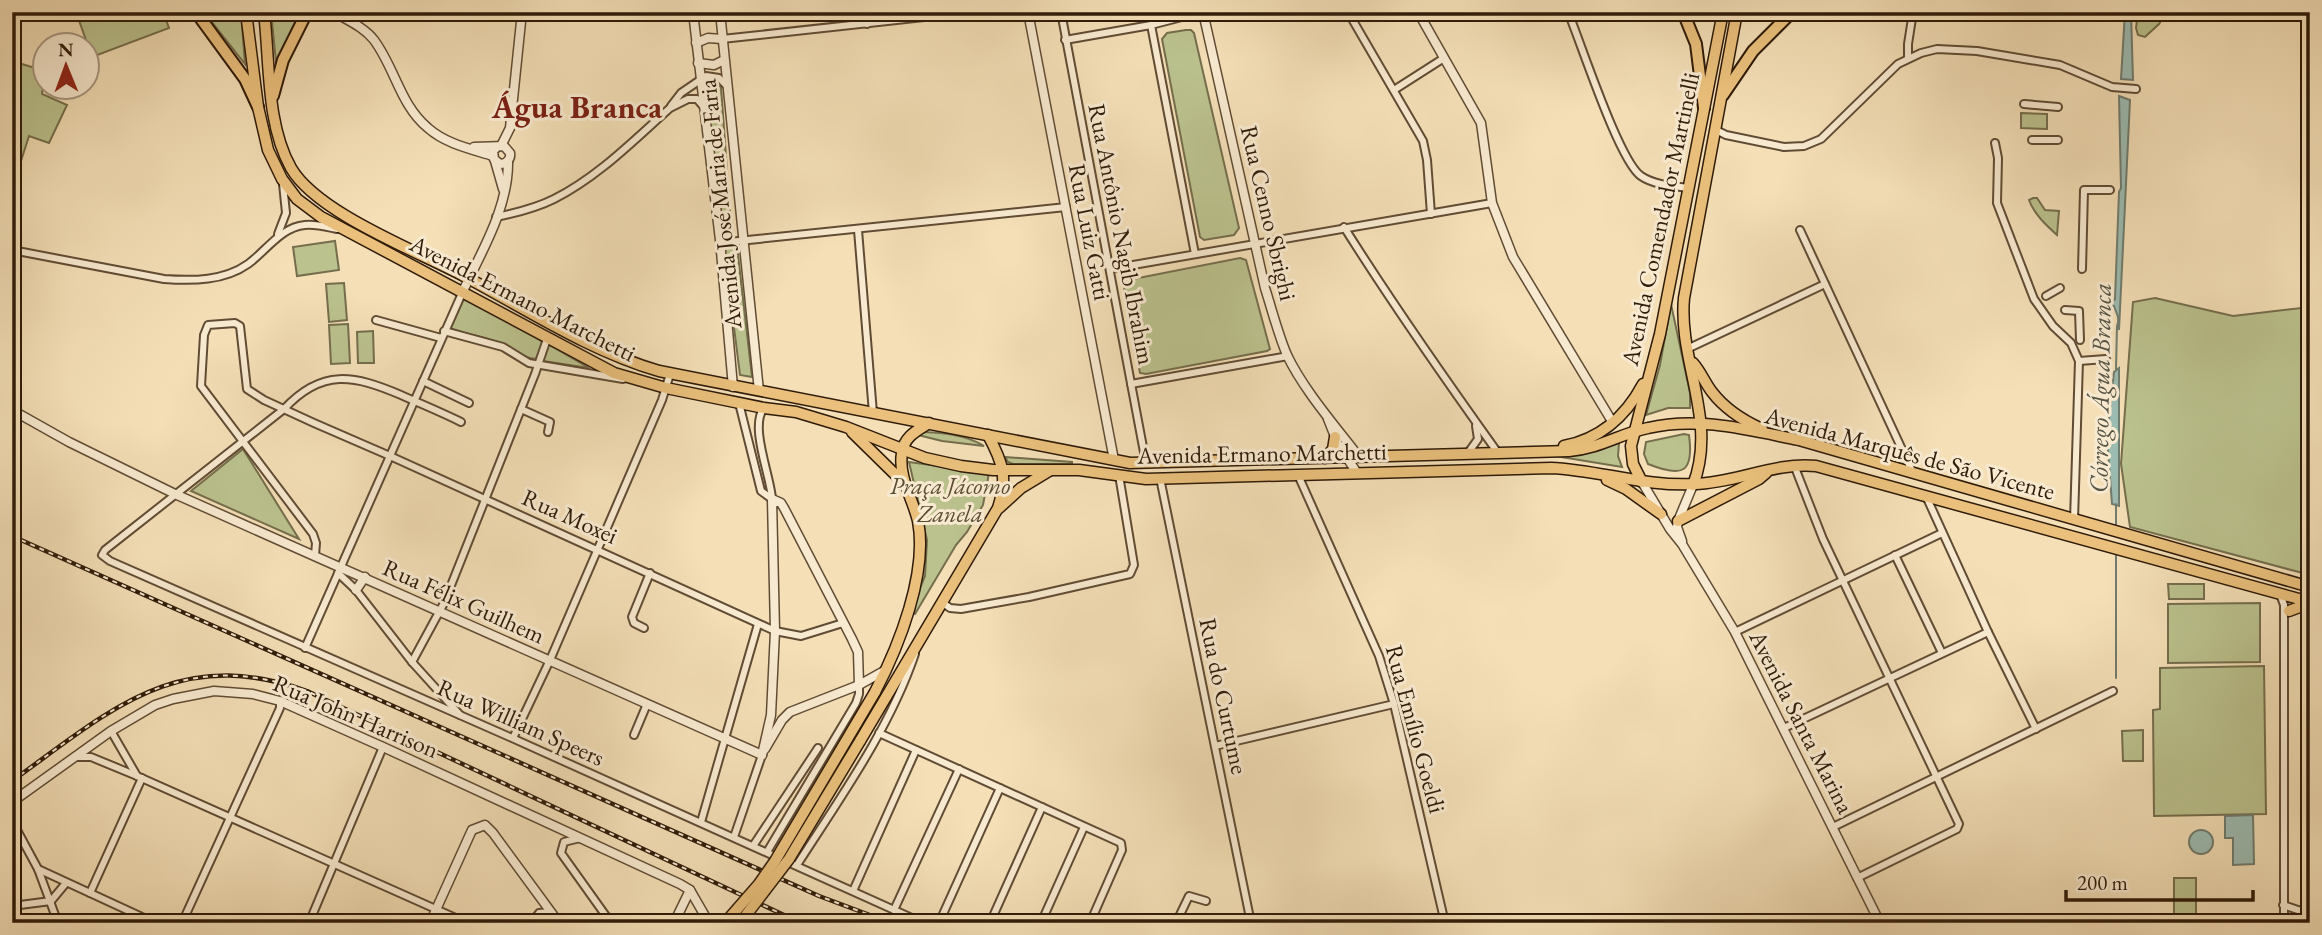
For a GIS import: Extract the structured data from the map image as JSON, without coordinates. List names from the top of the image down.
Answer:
{
  "streets": {
    "main road": ["Avenida Comendador Martinelli", "Avenida Ermano Marchetti", "Avenida Marquês de São Vicente"],
    "street": [
      "Avenida José Maria de Faria",
      "Rua Cenno Sbrighi",
      "Rua Luiz Gatti",
      "Rua Antônio Nagib Ibrahim",
      "Rua Moxei",
      "Rua Félix Guilhem",
      "Rua do Curtume",
      "Rua John Harrison",
      "Rua William Speers",
      "Avenida Santa Marina",
      "Rua Emílio Goeldi"
    ]
  },
  "crossings": [
    ["Avenida José Maria de Faria", "Avenida Ermano Marchetti"],
    ["Rua Cenno Sbrighi", "Avenida Ermano Marchetti"],
    ["Avenida Comendador Martinelli", "Avenida Ermano Marchetti"],
    ["Avenida Comendador Martinelli", "Avenida Marquês de São Vicente"],
    ["Avenida Comendador Martinelli", "Avenida Santa Marina"],
    ["Rua Luiz Gatti", "Avenida Ermano Marchetti"],
    ["Rua Antônio Nagib Ibrahim", "Avenida Ermano Marchetti"],
    ["Avenida Ermano Marchetti", "Avenida Marquês de São Vicente"],
    ["Avenida Ermano Marchetti", "Rua do Curtume"],
    ["Avenida Ermano Marchetti", "Avenida Santa Marina"],
    ["Avenida Ermano Marchetti", "Rua Emílio Goeldi"],
    ["Rua Félix Guilhem", "Rua William Speers"]
  ],
  "districts": ["Água Branca"],
  "water": ["Córrego Água Branca"],
  "parks": ["Praça Jácomo Zanela"],
  "scale_bar": "200 m",
  "north": "top"
}
